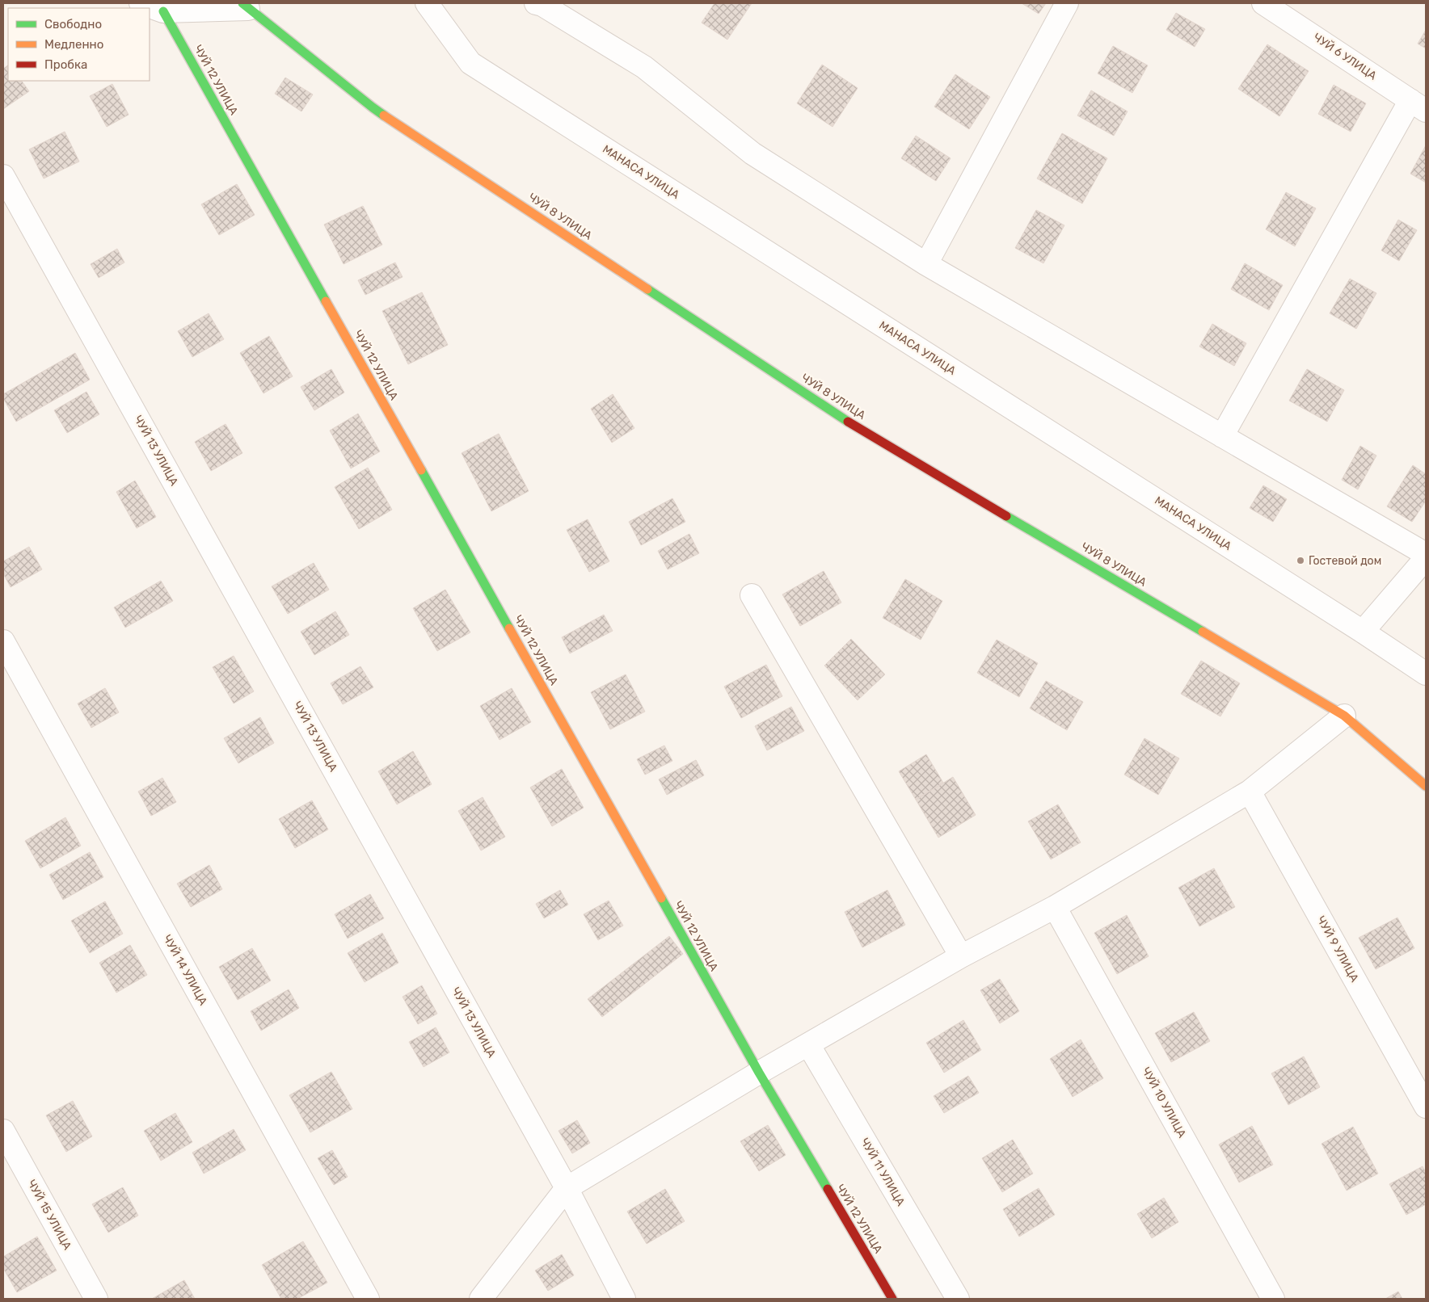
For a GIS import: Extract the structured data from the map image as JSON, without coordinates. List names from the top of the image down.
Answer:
{
  "streets": {
    "street": [
      "ЧУЙ 6 УЛИЦА",
      "ЧУЙ 12 УЛИЦА",
      "МАНАСА УЛИЦА",
      "ЧУЙ 8 УЛИЦА",
      "ЧУЙ 13 УЛИЦА",
      "ЧУЙ 9 УЛИЦА",
      "ЧУЙ 14 УЛИЦА",
      "ЧУЙ 10 УЛИЦА",
      "ЧУЙ 11 УЛИЦА",
      "ЧУЙ 15 УЛИЦА"
    ]
  },
  "places": ["Гостевой дом"],
  "legend": ["Свободно", "Медленно", "Пробка"]
}
